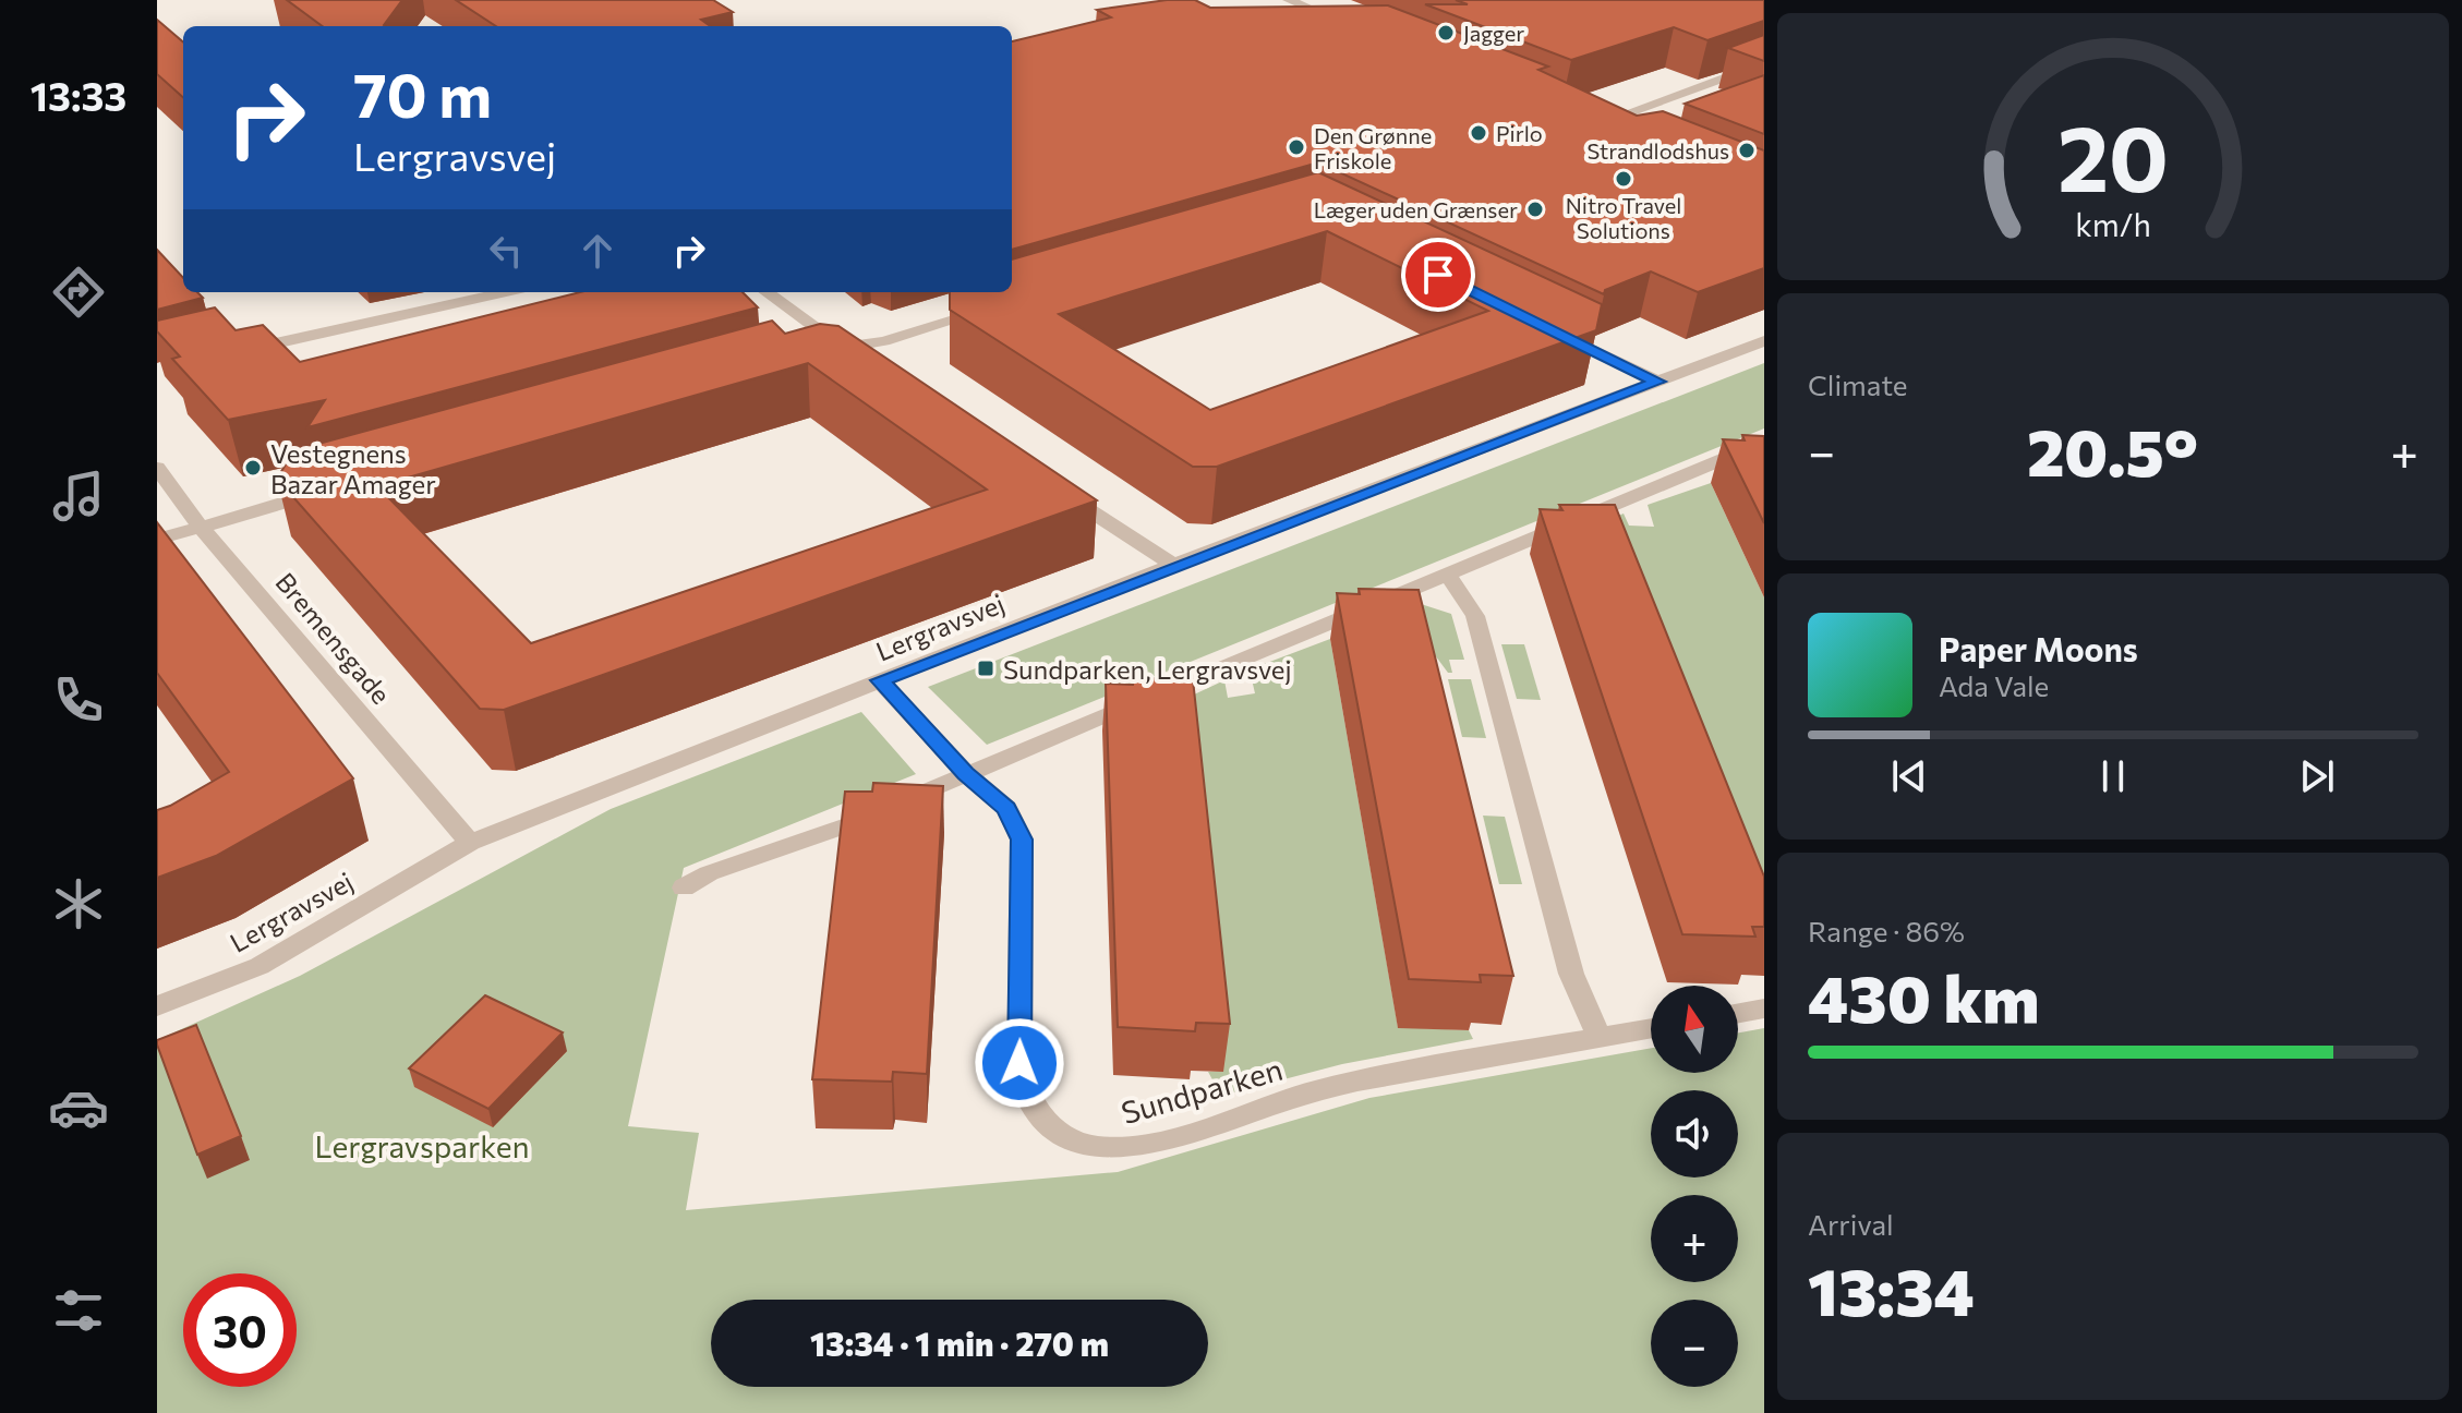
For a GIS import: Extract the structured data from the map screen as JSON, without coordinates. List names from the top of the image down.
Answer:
{
  "streets": {
    "street": ["Lergravsvej", "Bremensgade", "Sundparken"]
  },
  "crossings": [
    ["Lergravsvej", "Bremensgade"],
    ["Lergravsvej", "Sundparken"]
  ],
  "parks": ["Lergravsparken"],
  "places": {
    "other": [
      "Jagger",
      "Pirlo",
      "Den Grønne Friskole",
      "Strandlodshus",
      "Nitro Travel Solutions",
      "Læger uden Grænser",
      "Vestegnens Bazar Amager"
    ],
    "transit": ["Sundparken, Lergravsvej"]
  },
  "north": "top",
  "page": {
    "tabs": "13:33",
    "turn": ["70 m", "Lergravsvej"],
    "tile": [
      "Climate",
      ["Range · 86%", "430 km"],
      ["Arrival", "13:34"]
    ],
    "heat": ["−", "20.5°", "+"],
    "song": ["Paper Moons", "Ada Vale"],
    "map_buttons": ["+", "−"],
    "limit": "30",
    "trip": "13:34 · 1 min · 270 m",
    "gauge": ["20", "km/h"]
  }
}
